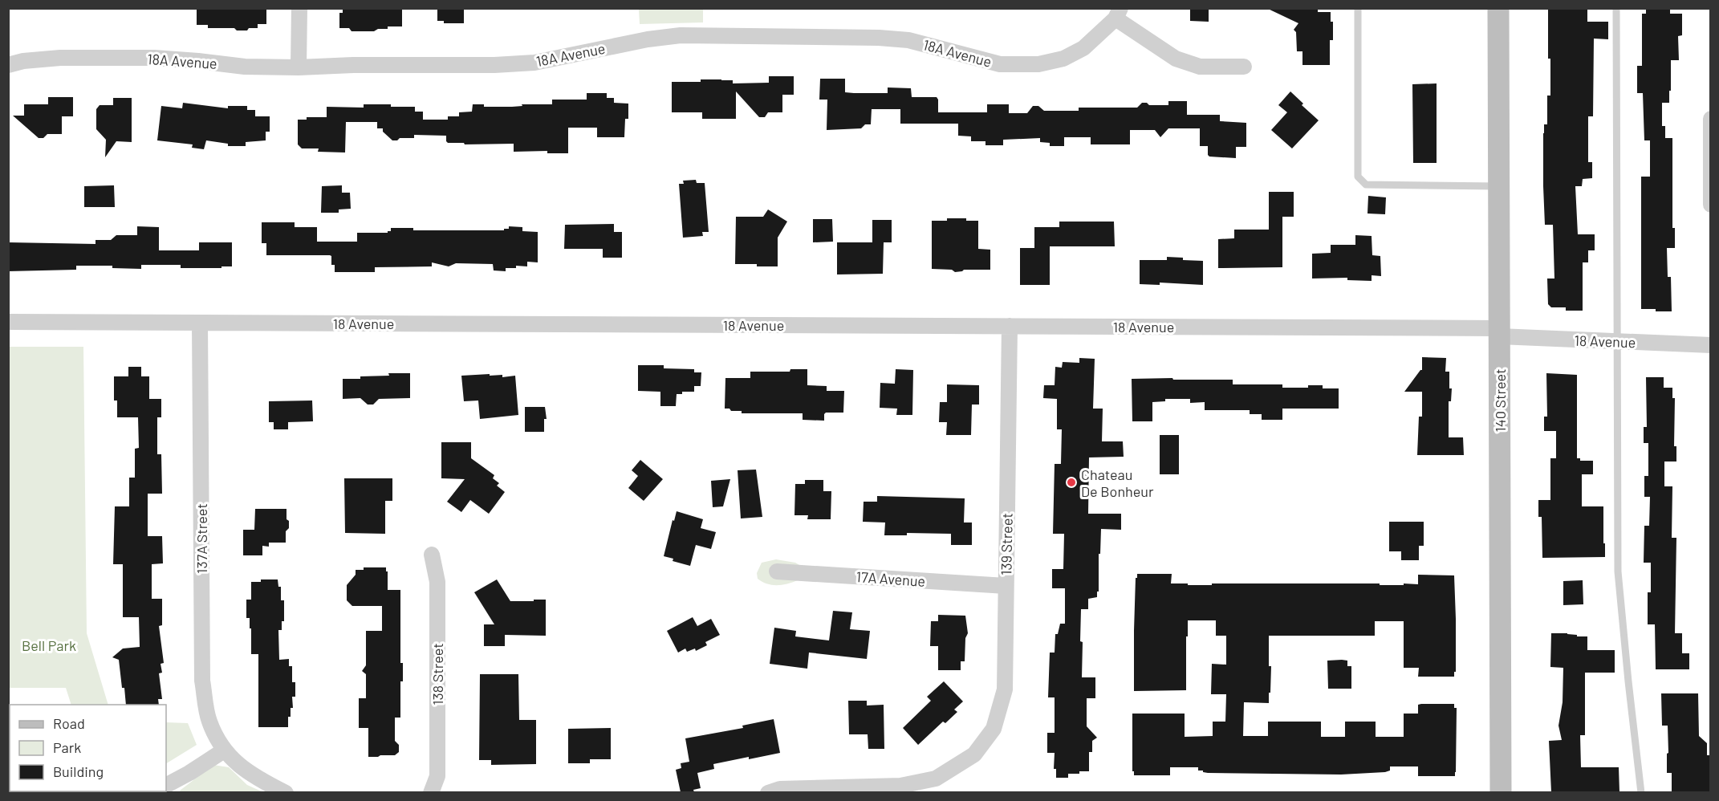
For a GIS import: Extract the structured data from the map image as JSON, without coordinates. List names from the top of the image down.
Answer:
{
  "streets": {
    "main road": ["140 Street"],
    "street": [
      "18A Avenue",
      "18 Avenue",
      "137A Street",
      "139 Street",
      "17A Avenue",
      "138 Street"
    ]
  },
  "crossings": [
    ["18 Avenue", "140 Street"],
    ["18 Avenue", "137A Street"],
    ["18 Avenue", "139 Street"],
    ["139 Street", "17A Avenue"]
  ],
  "parks": ["Bell Park"],
  "places": ["Chateau De Bonheur"],
  "legend": ["Road", "Park", "Building"]
}
